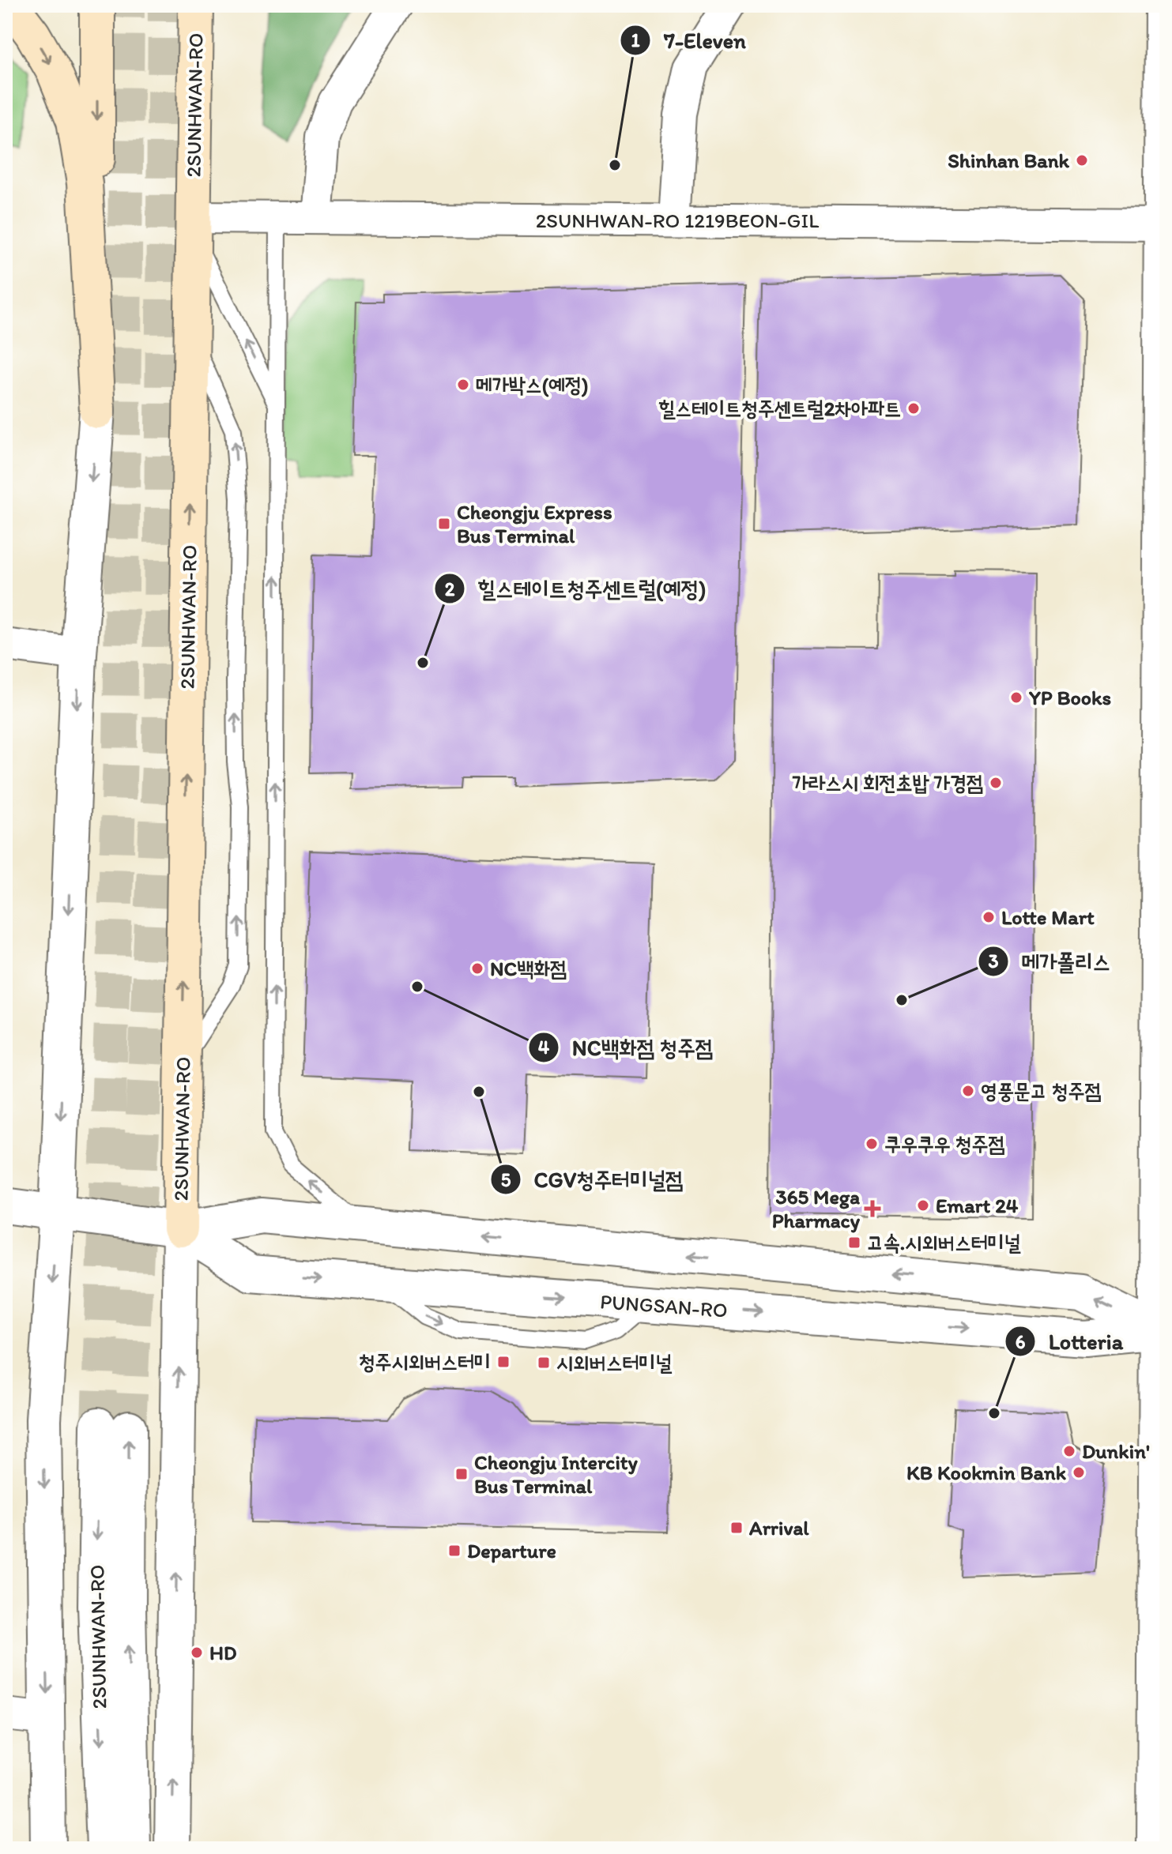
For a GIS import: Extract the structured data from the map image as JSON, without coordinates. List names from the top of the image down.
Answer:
{
  "streets": {
    "main road": ["2SUNHWAN-RO"],
    "street": ["2SUNHWAN-RO 1219BEON-GIL", "PUNGSAN-RO"]
  },
  "crossings": [
    ["2SUNHWAN-RO", "2SUNHWAN-RO 1219BEON-GIL"],
    ["2SUNHWAN-RO", "PUNGSAN-RO"]
  ],
  "places": {
    "other": [
      "Shinhan Bank",
      "7-Eleven",
      "메가박스(예정)",
      "힐스테이트청주센트럴2차아파트",
      "힐스테이트청주센트럴(예정)",
      "YP Books",
      "가라스시 회전초밥 가경점",
      "Lotte Mart",
      "NC백화점",
      "NC백화점 청주점",
      "메가폴리스",
      "영풍문고 청주점",
      "CGV청주터미널점",
      "쿠우쿠우 청주점",
      "Emart 24",
      "Lotteria",
      "Dunkin'",
      "KB Kookmin Bank",
      "HD"
    ],
    "transit": [
      "Cheongju Express Bus Terminal",
      "고속.시외버스터미널",
      "청주시외버스터미",
      "시외버스터미널",
      "Cheongju Intercity Bus Terminal",
      "Arrival",
      "Departure"
    ],
    "health": ["365 Mega Pharmacy"]
  }
}
